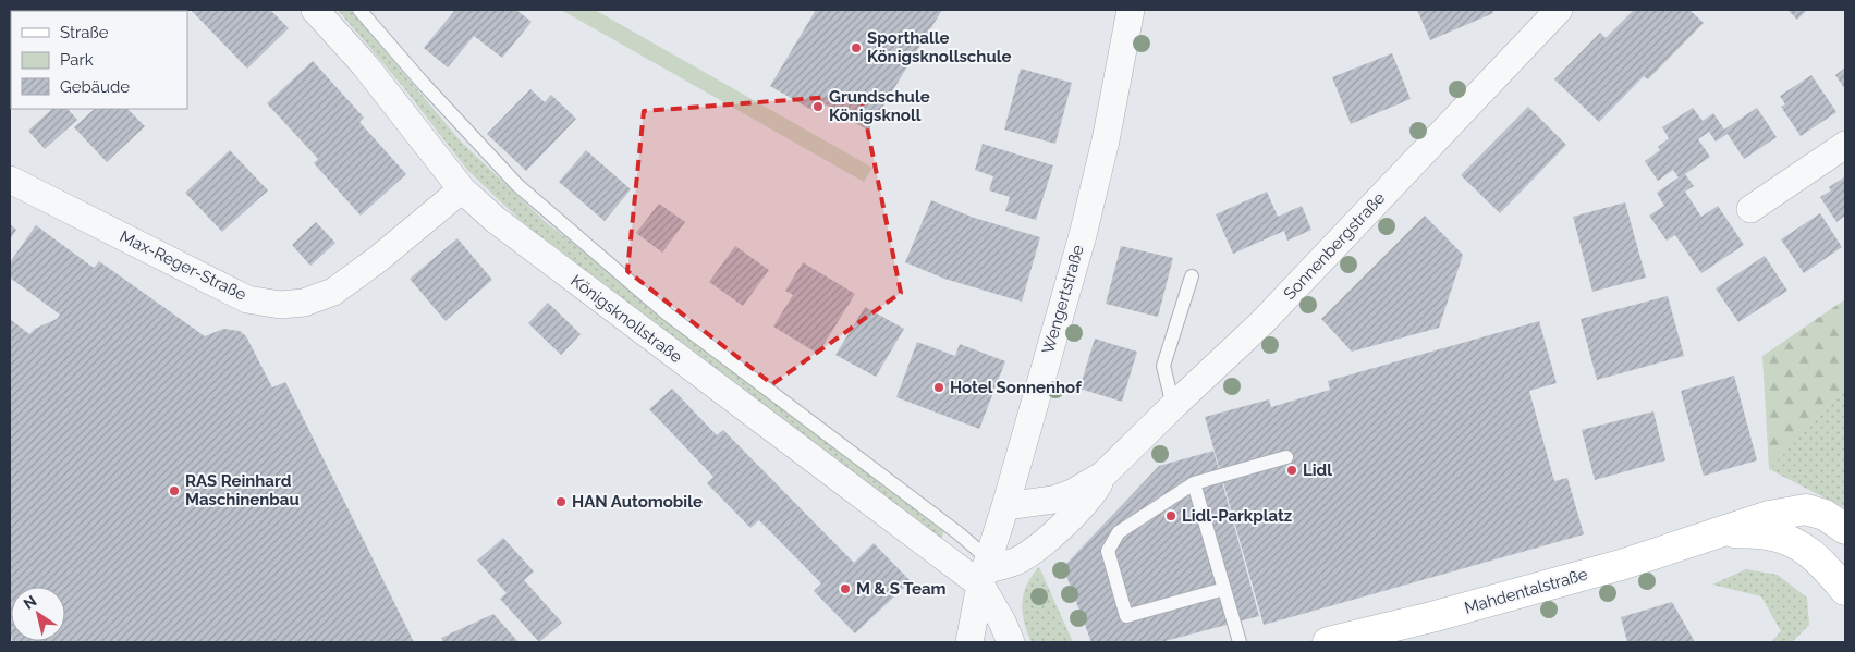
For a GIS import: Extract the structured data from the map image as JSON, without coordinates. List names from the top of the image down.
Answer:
{
  "streets": {
    "main road": ["Mahdentalstraße"],
    "street": [
      "Sonnenbergstraße",
      "Max-Reger-Straße",
      "Wengertstraße",
      "Königsknollstraße"
    ]
  },
  "crossings": [
    ["Sonnenbergstraße", "Wengertstraße"],
    ["Sonnenbergstraße", "Königsknollstraße"],
    ["Max-Reger-Straße", "Königsknollstraße"],
    ["Wengertstraße", "Königsknollstraße"]
  ],
  "places": [
    "Sporthalle Königsknollschule",
    "Grundschule Königsknoll",
    "Hotel Sonnenhof",
    "Lidl",
    "RAS Reinhard Maschinenbau",
    "HAN Automobile",
    "Lidl-Parkplatz",
    "M & S Team"
  ],
  "legend": ["Straße", "Park", "Gebäude"],
  "north": "top left"
}
